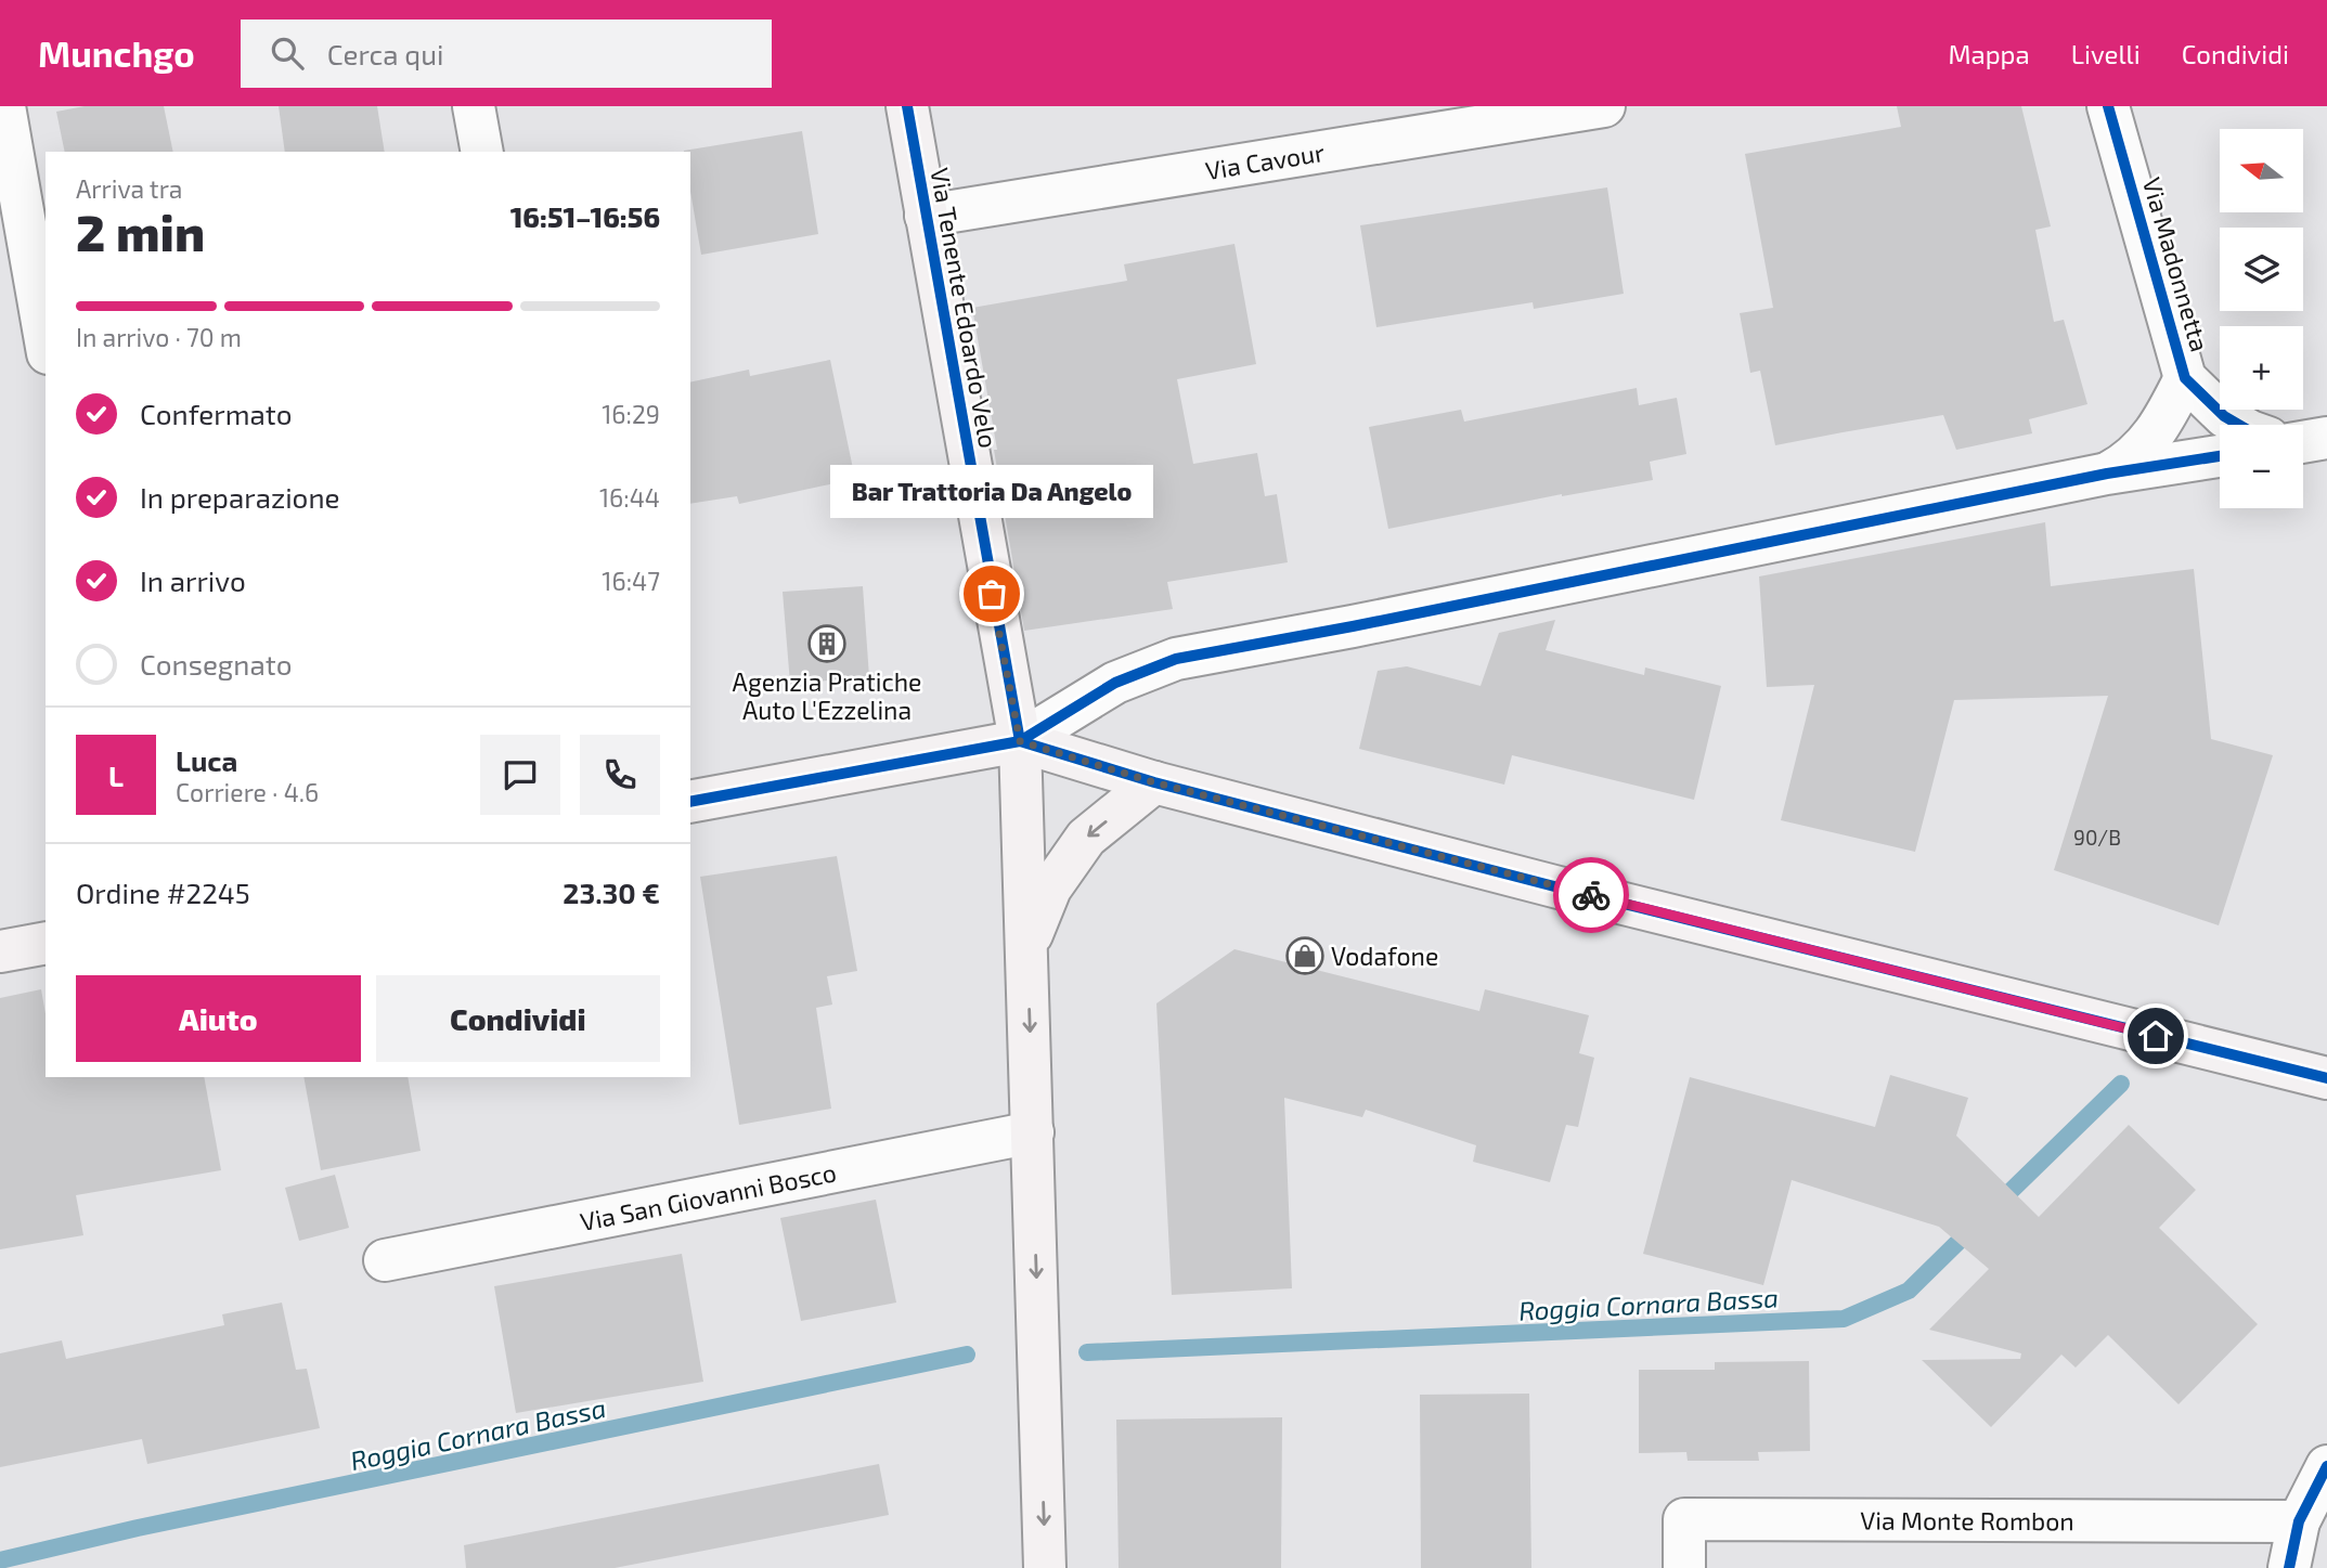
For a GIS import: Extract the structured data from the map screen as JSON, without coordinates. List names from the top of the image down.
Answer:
{
  "streets": {
    "street": [
      "Via Cavour",
      "Via Madonnetta",
      "Via Tenente Edoardo Velo",
      "Via San Giovanni Bosco",
      "Via Monte Rombon"
    ]
  },
  "crossings": [
    ["Via Cavour", "Via Tenente Edoardo Velo"]
  ],
  "water": ["Roggia Cornara Bassa"],
  "places": {
    "other": ["Bar Trattoria Da Angelo"],
    "building": ["Agenzia Pratiche Auto L'Ezzelina"],
    "shop": ["Vodafone"]
  },
  "house_numbers": ["90/B"],
  "north": "left",
  "page": {
    "header": "Munchgo",
    "search": "Cerca qui",
    "nav": ["Mappa", "Livelli", "Condividi"],
    "map_buttons": ["+", "−"],
    "heading": ["2 min", "Arriva tra", "16:51–16:56"],
    "panel": [
      "Luca",
      "Corriere · 4.6",
      "Ordine #2245",
      "23.30 €"
    ],
    "bar": "In arrivo · 70 m",
    "list": [
      ["Confermato", "16:29"],
      ["In preparazione", "16:44"],
      ["In arrivo", "16:47"],
      "Consegnato"
    ],
    "bubble": "Bar Trattoria Da Angelo",
    "round": "L",
    "buttons": ["Aiuto", "Condividi"]
  }
}
